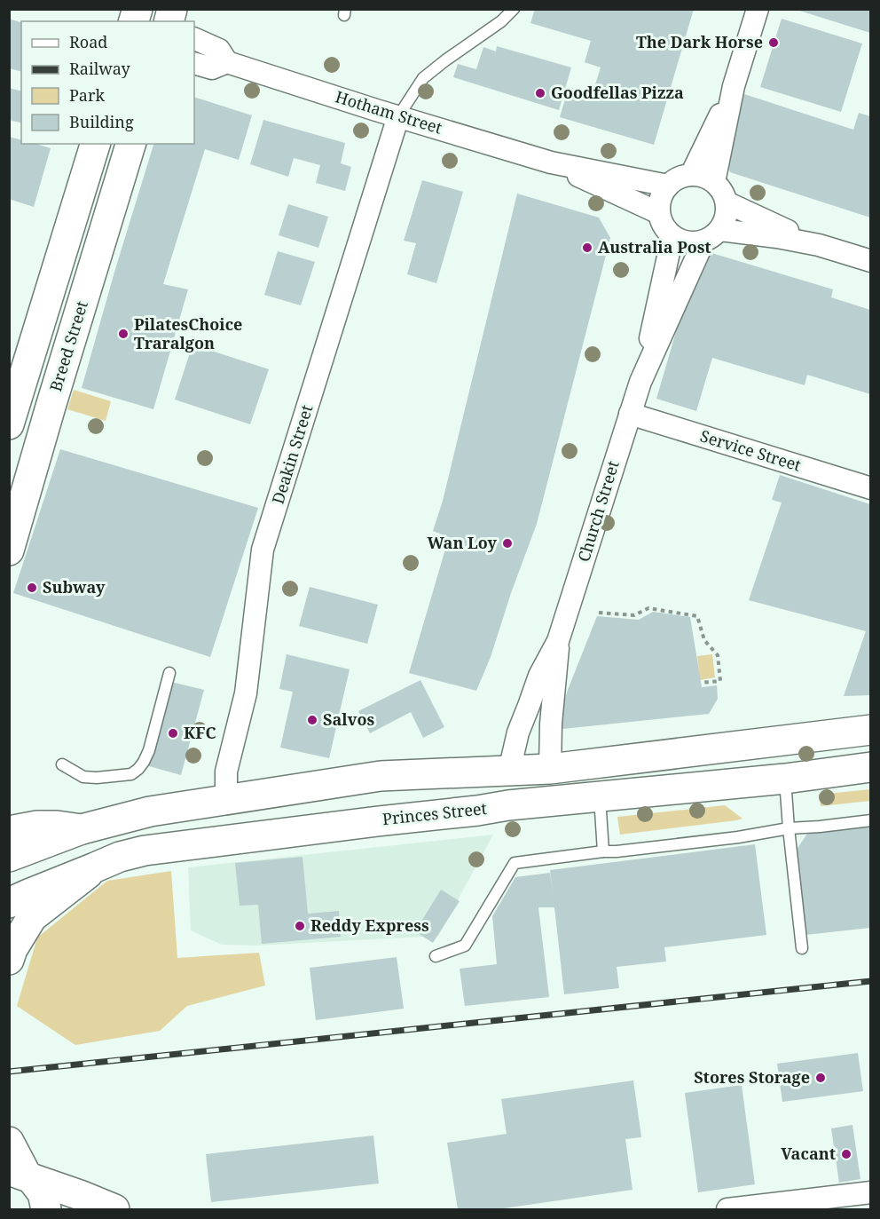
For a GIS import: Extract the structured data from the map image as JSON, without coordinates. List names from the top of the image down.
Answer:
{
  "streets": {
    "main road": ["Breed Street", "Princes Street"],
    "street": [
      "Hotham Street",
      "Service Street",
      "Deakin Street",
      "Church Street"
    ]
  },
  "crossings": [
    ["Hotham Street", "Deakin Street"],
    ["Hotham Street", "Church Street"],
    ["Service Street", "Church Street"]
  ],
  "places": [
    "The Dark Horse",
    "Goodfellas Pizza",
    "Australia Post",
    "PilatesChoice Traralgon",
    "Wan Loy",
    "Subway",
    "Salvos",
    "KFC",
    "Reddy Express",
    "Stores Storage",
    "Vacant"
  ],
  "legend": [
    "Road",
    "Railway",
    "Park",
    "Building"
  ]
}
